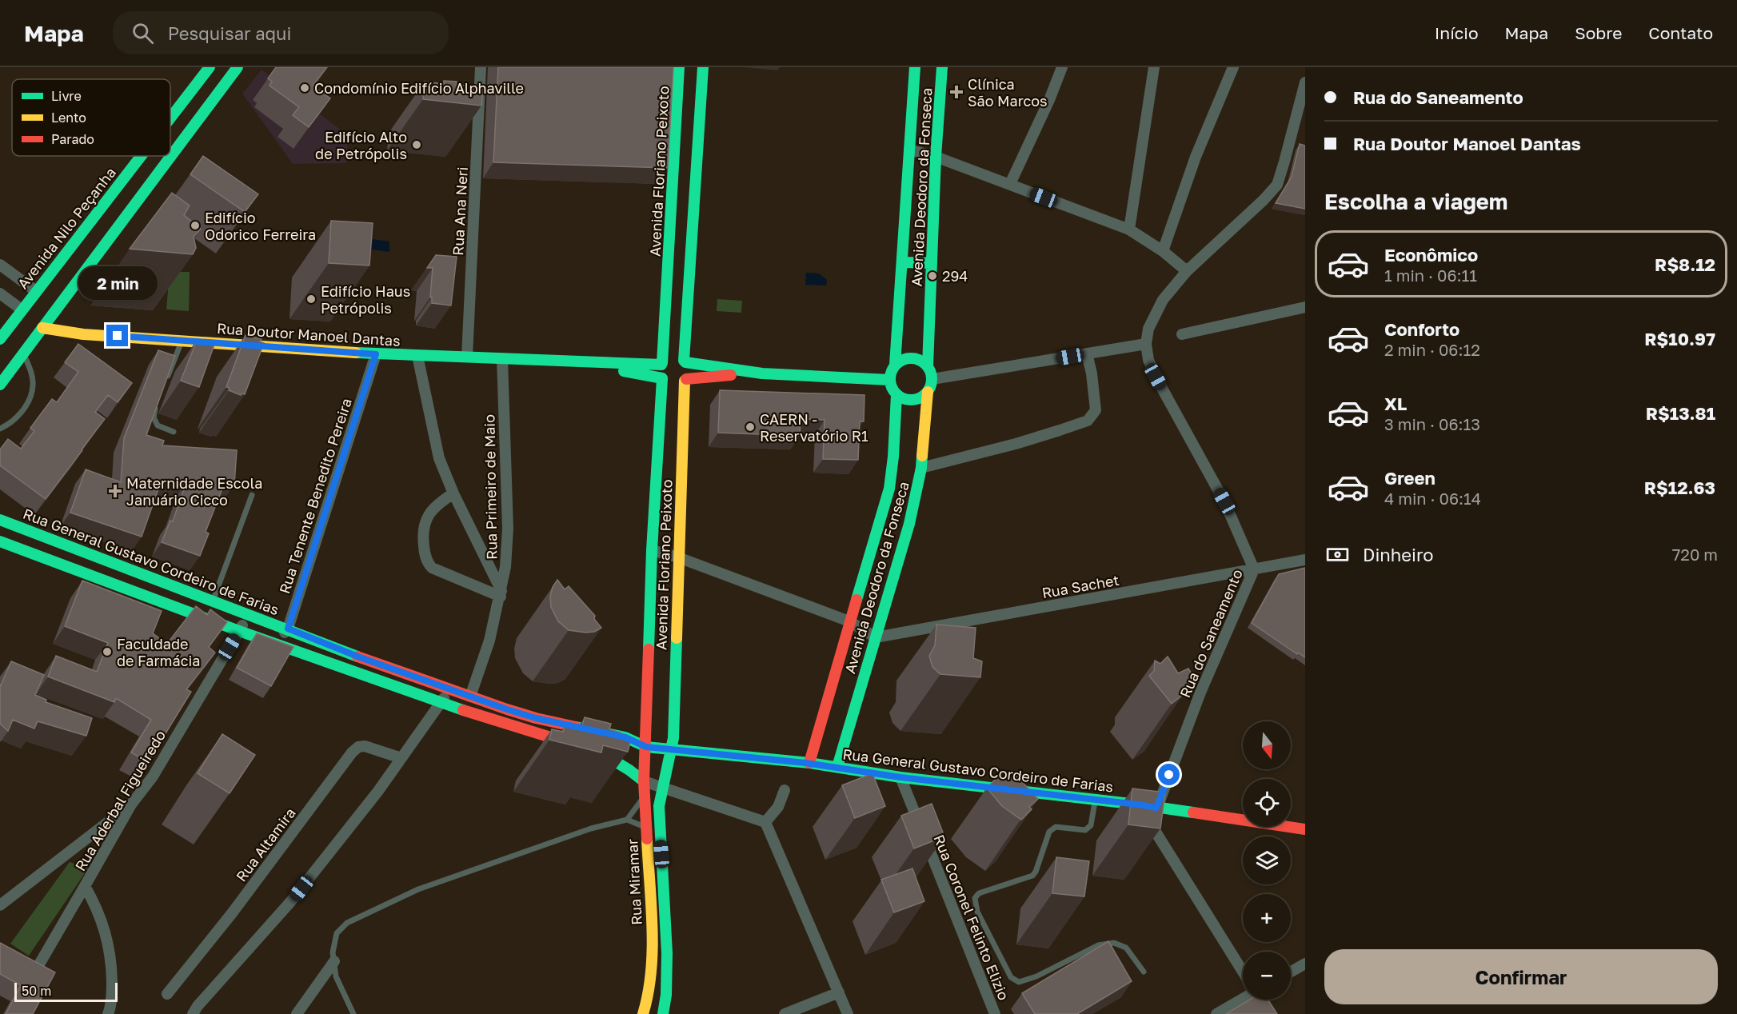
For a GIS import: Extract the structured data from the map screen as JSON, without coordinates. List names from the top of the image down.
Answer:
{
  "streets": {
    "main road": [
      "Avenida Floriano Peixoto",
      "Avenida Deodoro da Fonseca",
      "Avenida Nilo Peçanha",
      "Rua Doutor Manoel Dantas",
      "Rua General Gustavo Cordeiro de Farias",
      "Rua Miramar"
    ],
    "street": [
      "Rua Ana Neri",
      "Rua Primeiro de Maio",
      "Rua Tenente Benedito Pereira",
      "Rua Sachet",
      "Rua do Saneamento",
      "Rua Aderbal Figueiredo",
      "Rua Altamira",
      "Rua Coronel Felinto Elizio"
    ]
  },
  "crossings": [
    ["Avenida Floriano Peixoto", "Rua Doutor Manoel Dantas"],
    ["Avenida Floriano Peixoto", "Rua General Gustavo Cordeiro de Farias"],
    ["Avenida Floriano Peixoto", "Rua Miramar"],
    ["Avenida Deodoro da Fonseca", "Rua General Gustavo Cordeiro de Farias"],
    ["Avenida Deodoro da Fonseca", "Rua Sachet"],
    ["Rua Ana Neri", "Rua Doutor Manoel Dantas"],
    ["Rua Doutor Manoel Dantas", "Rua Primeiro de Maio"],
    ["Rua Doutor Manoel Dantas", "Rua Tenente Benedito Pereira"],
    ["Rua Primeiro de Maio", "Rua General Gustavo Cordeiro de Farias"],
    ["Rua Tenente Benedito Pereira", "Rua General Gustavo Cordeiro de Farias"],
    ["Rua General Gustavo Cordeiro de Farias", "Rua do Saneamento"],
    ["Rua General Gustavo Cordeiro de Farias", "Rua Aderbal Figueiredo"],
    ["Rua General Gustavo Cordeiro de Farias", "Rua Miramar"],
    ["Rua General Gustavo Cordeiro de Farias", "Rua Coronel Felinto Elizio"],
    ["Rua Sachet", "Rua do Saneamento"]
  ],
  "places": {
    "other": [
      "Condomínio Edifício Alphaville",
      "Edifício Alto de Petrópolis",
      "Edifício Odorico Ferreira",
      "294",
      "Edifício Haus Petrópolis",
      "CAERN - Reservatório R1",
      "Faculdade de Farmácia"
    ],
    "health": ["Clínica São Marcos", "Maternidade Escola Januário Cicco"]
  },
  "legend": ["Livre", "Lento", "Parado"],
  "scale_bar": "50 m",
  "north": "bottom",
  "page": {
    "header": "Mapa",
    "search": "Pesquisar aqui",
    "nav": [
      "Início",
      "Mapa",
      "Sobre",
      "Contato"
    ],
    "banner": ["Rua do Saneamento", "Rua Doutor Manoel Dantas"],
    "heading": "Escolha a viagem",
    "list": [
      {
        "name": "Econômico",
        "note": "1 min · 06:11",
        "value": "R$8.12"
      },
      {
        "name": "Conforto",
        "note": "2 min · 06:12",
        "value": "R$10.97"
      },
      {
        "name": "XL",
        "note": "3 min · 06:13",
        "value": "R$13.81"
      },
      {
        "name": "Green",
        "note": "4 min · 06:14",
        "value": "R$12.63"
      }
    ],
    "bubble": "2 min",
    "pay": ["Dinheiro", "720 m"],
    "map_buttons": ["+", "−"],
    "buttons": "Confirmar",
    "scale": "50 m"
  }
}
